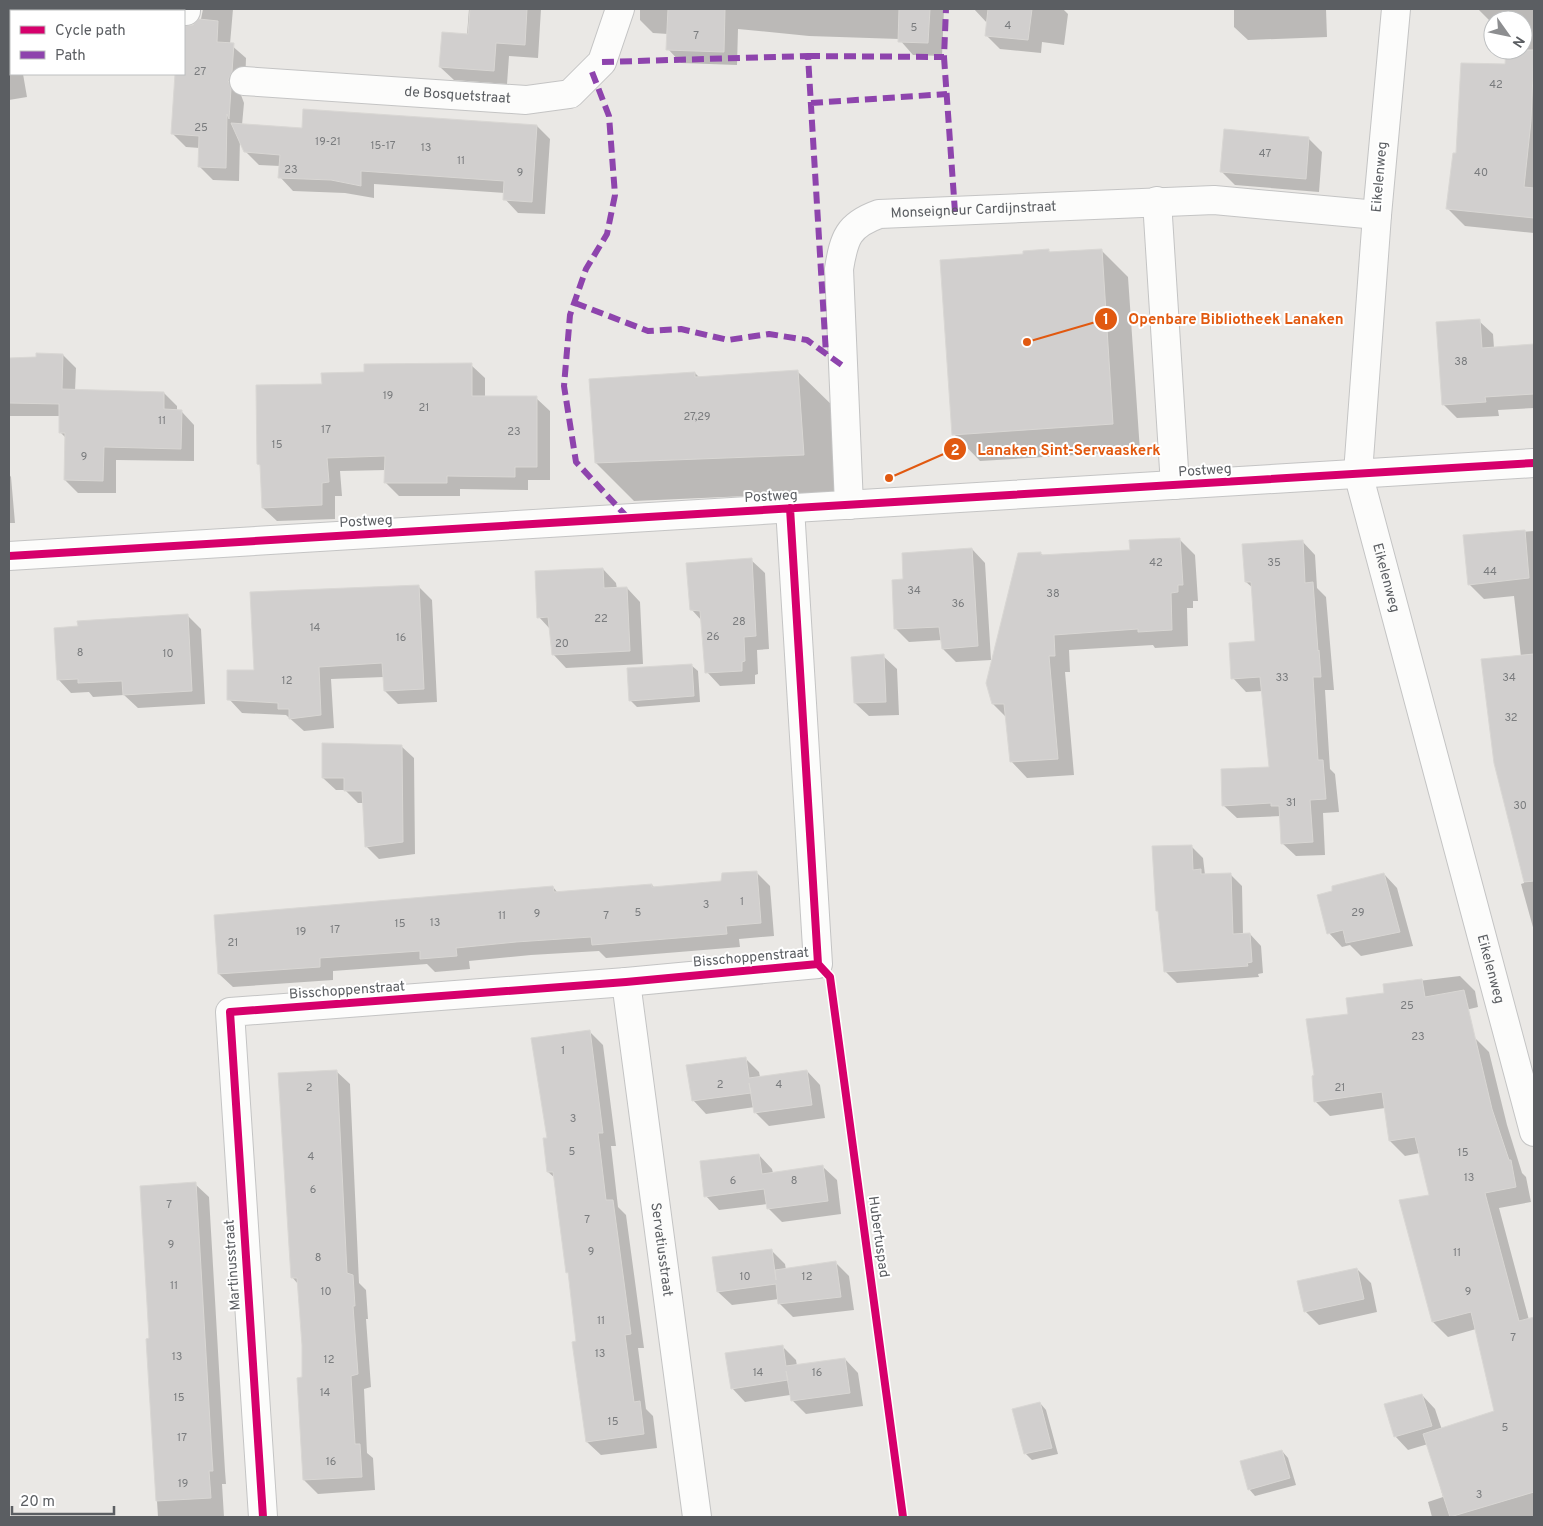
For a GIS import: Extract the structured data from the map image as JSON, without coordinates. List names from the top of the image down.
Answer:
{
  "streets": {
    "street": [
      "de Bosquetstraat",
      "Eikelenweg",
      "Monseigneur Cardijnstraat",
      "Postweg",
      "Bisschoppenstraat",
      "Servatiusstraat",
      "Martinusstraat"
    ],
    "cycle path": ["Hubertuspad"]
  },
  "crossings": [
    ["Eikelenweg", "Monseigneur Cardijnstraat"],
    ["Eikelenweg", "Postweg"],
    ["Monseigneur Cardijnstraat", "Postweg"],
    ["Postweg", "Bisschoppenstraat"],
    ["Bisschoppenstraat", "Servatiusstraat"],
    ["Bisschoppenstraat", "Martinusstraat"]
  ],
  "places": ["Openbare Bibliotheek Lanaken", "Lanaken Sint-Servaaskerk"],
  "house_numbers": [
    "4",
    "5",
    "7",
    "27",
    "42",
    "25",
    "19-21",
    "15-17",
    "13",
    "47",
    "11",
    "23",
    "9",
    "40",
    "38",
    "19",
    "21",
    "27,29",
    "11",
    "17",
    "23",
    "15",
    "9",
    "42",
    "35",
    "44",
    "34",
    "38",
    "36",
    "22",
    "28",
    "14",
    "26",
    "16",
    "20",
    "8",
    "10",
    "33",
    "34",
    "12",
    "32",
    "31",
    "30",
    "1",
    "3",
    "5",
    "29",
    "9",
    "11",
    "7",
    "13",
    "15",
    "17",
    "19",
    "21",
    "25",
    "23",
    "1",
    "2",
    "4",
    "2",
    "21",
    "3",
    "5",
    "15",
    "4",
    "13",
    "6",
    "8",
    "6",
    "7",
    "7",
    "9",
    "9",
    "11",
    "8",
    "10",
    "12",
    "11",
    "10",
    "9",
    "11",
    "7",
    "13",
    "13",
    "12",
    "14",
    "16",
    "14",
    "15",
    "15",
    "5",
    "17",
    "16",
    "19",
    "3"
  ],
  "legend": ["Cycle path", "Path"],
  "scale_bar": "20 m",
  "north": "bottom right"
}
